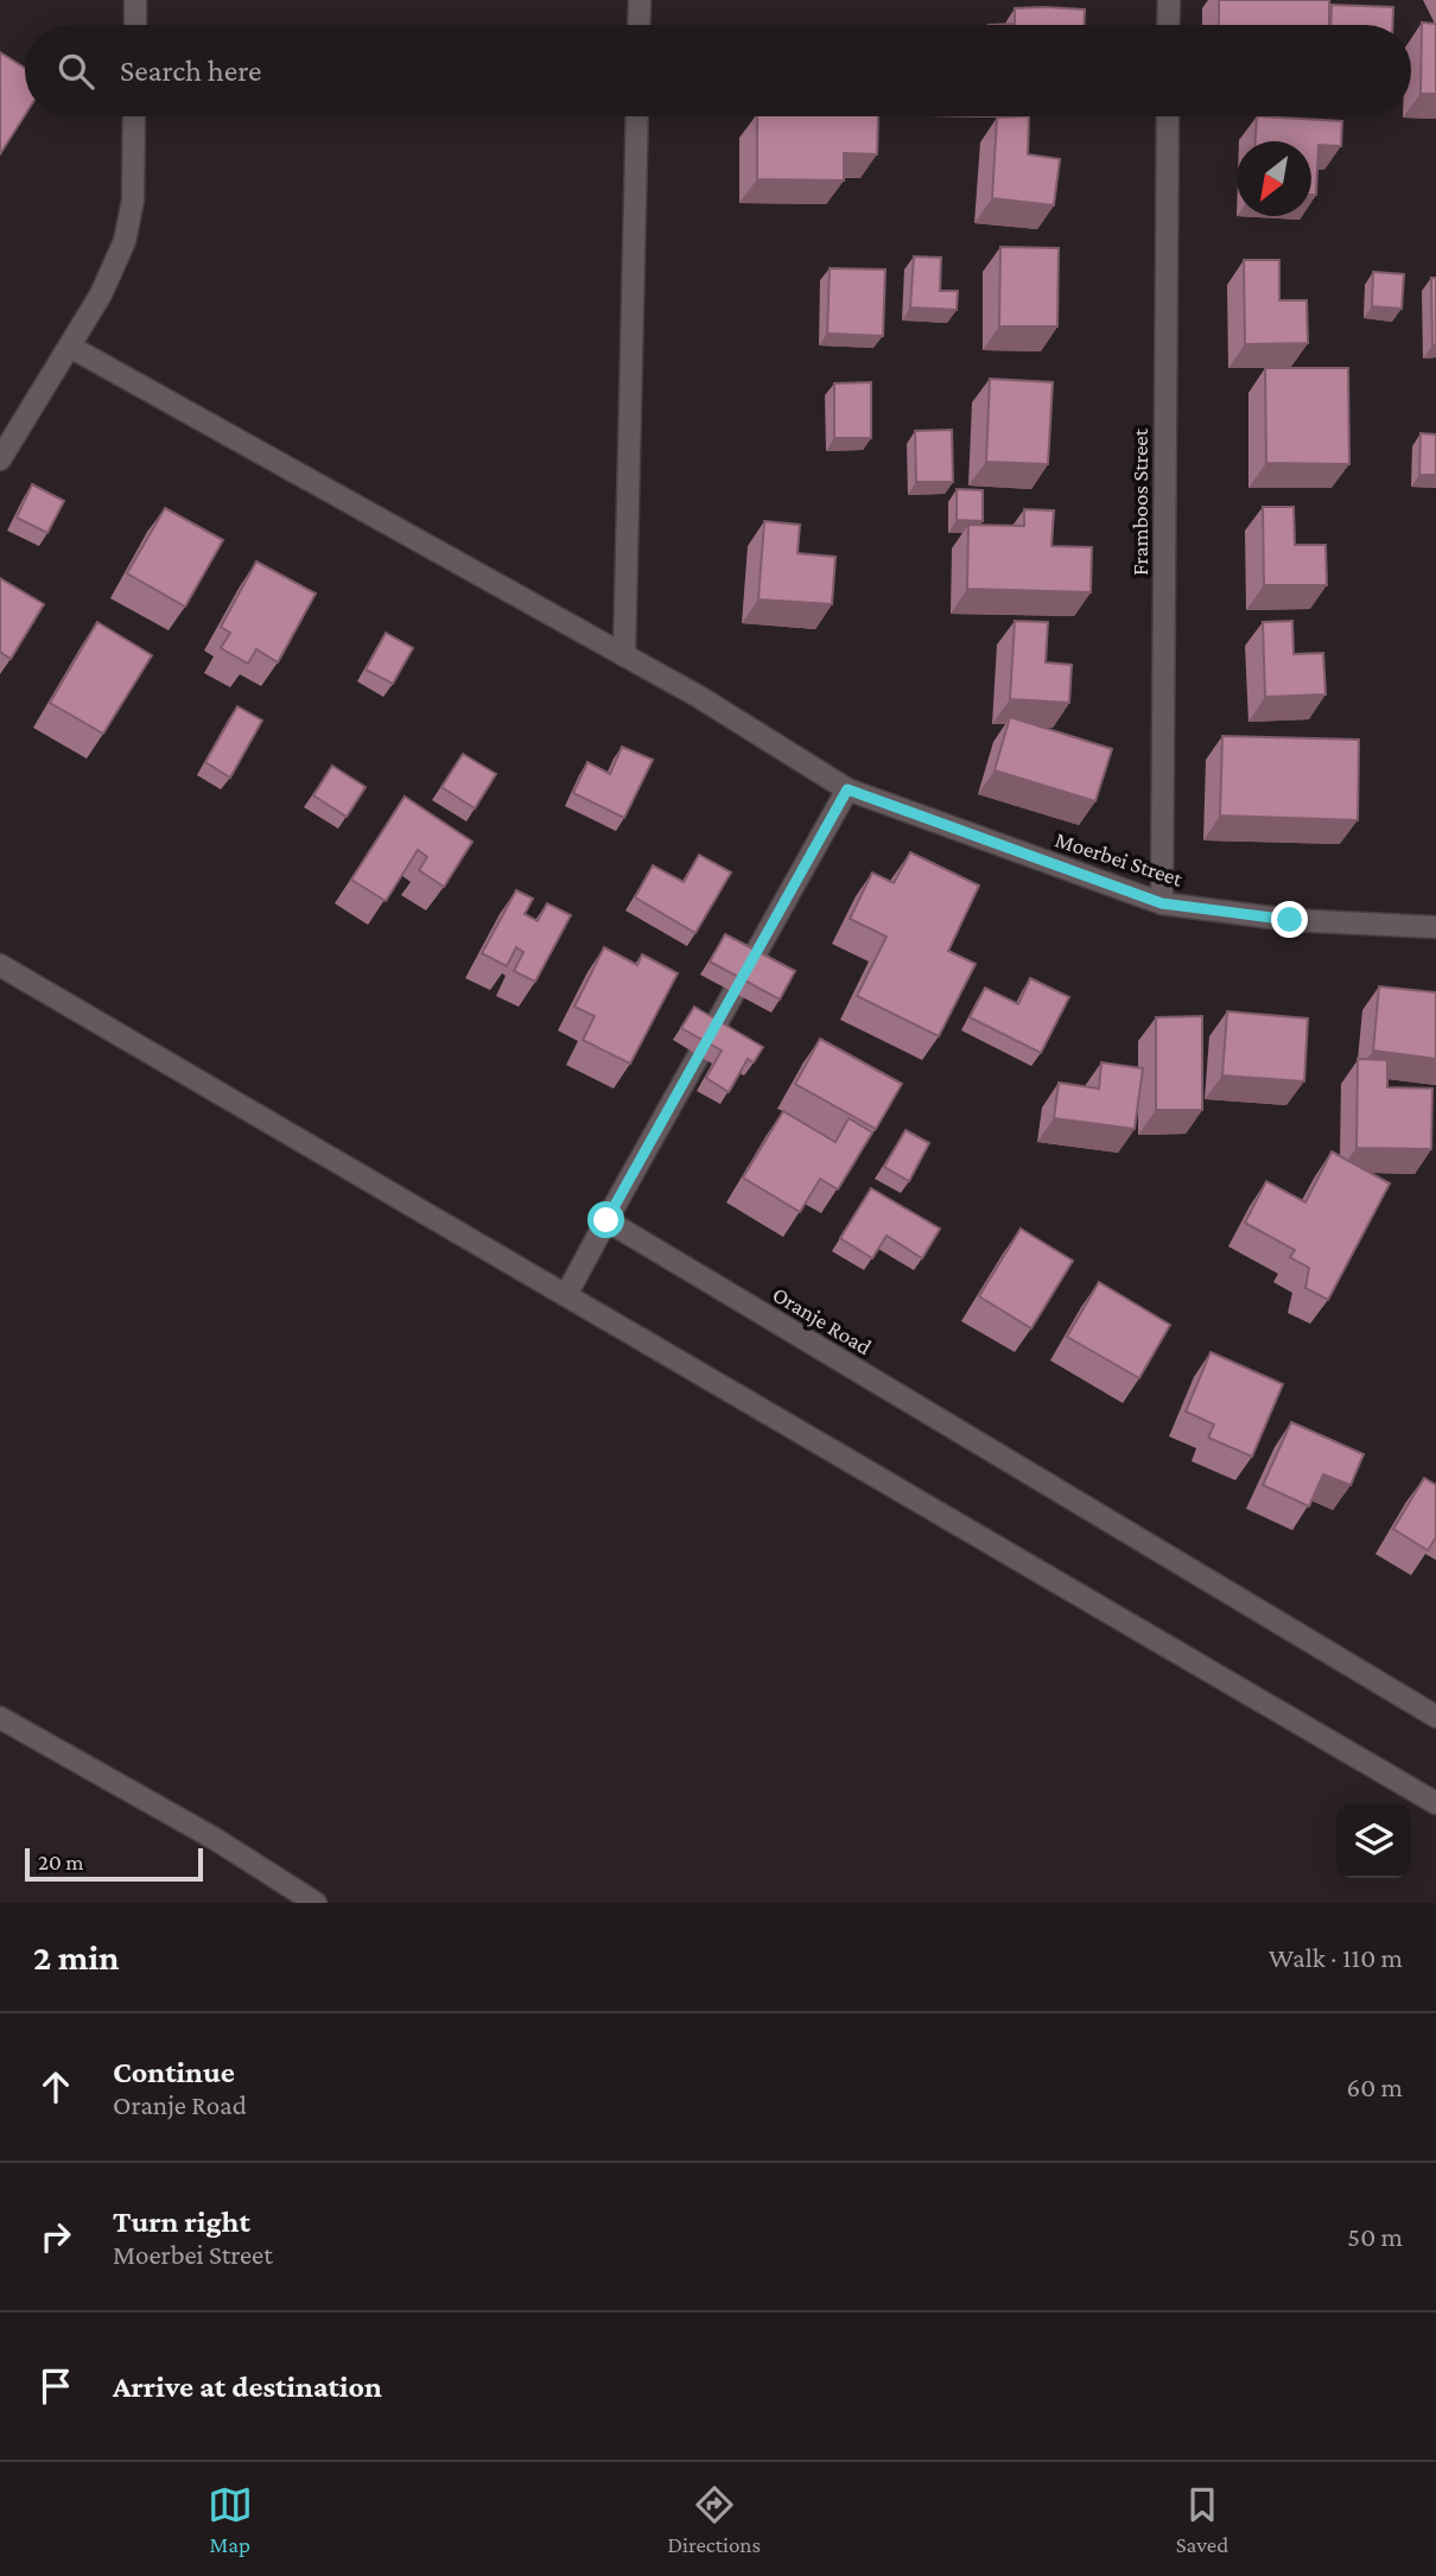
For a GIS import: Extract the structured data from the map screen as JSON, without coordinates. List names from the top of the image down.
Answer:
{
  "streets": {
    "street": ["Framboos Street", "Moerbei Street", "Oranje Road"]
  },
  "crossings": [
    ["Framboos Street", "Moerbei Street"]
  ],
  "scale_bar": "20 m",
  "north": "bottom left",
  "page": {
    "search": "Search here",
    "scale": "20 m",
    "heading": ["2 min", "Walk · 110 m"],
    "list": [
      ["Continue", "Oranje Road", "60 m"],
      ["Turn right", "Moerbei Street", "50 m"],
      "Arrive at destination"
    ],
    "nav": ["Map", "Directions", "Saved"]
  }
}
